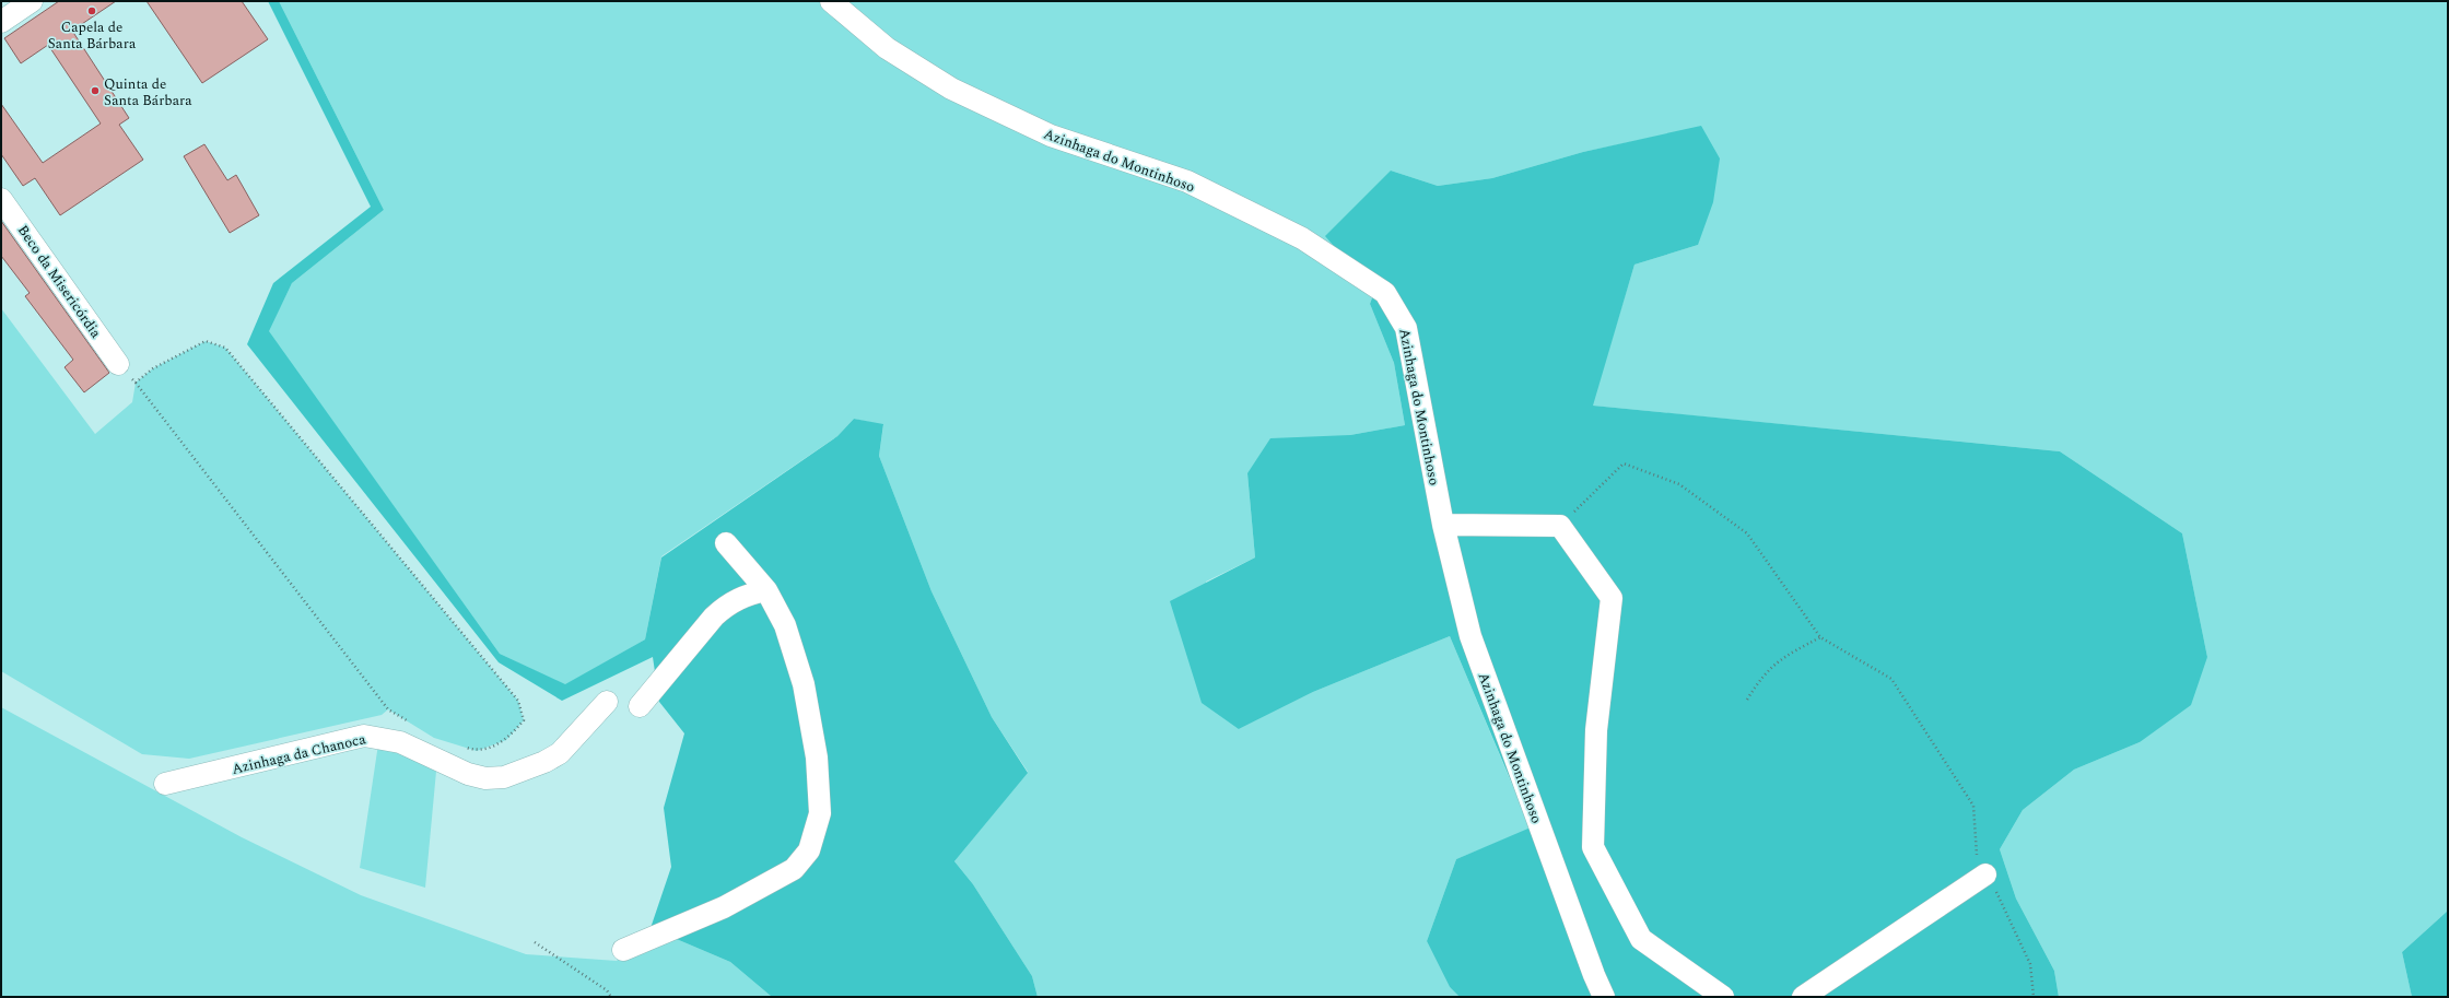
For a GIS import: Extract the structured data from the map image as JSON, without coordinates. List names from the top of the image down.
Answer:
{
  "streets": {
    "street": ["Azinhaga do Montinhoso", "Beco da Misericórdia", "Azinhaga da Chanoca"]
  },
  "places": ["Capela de Santa Bárbara", "Quinta de Santa Bárbara"]
}
